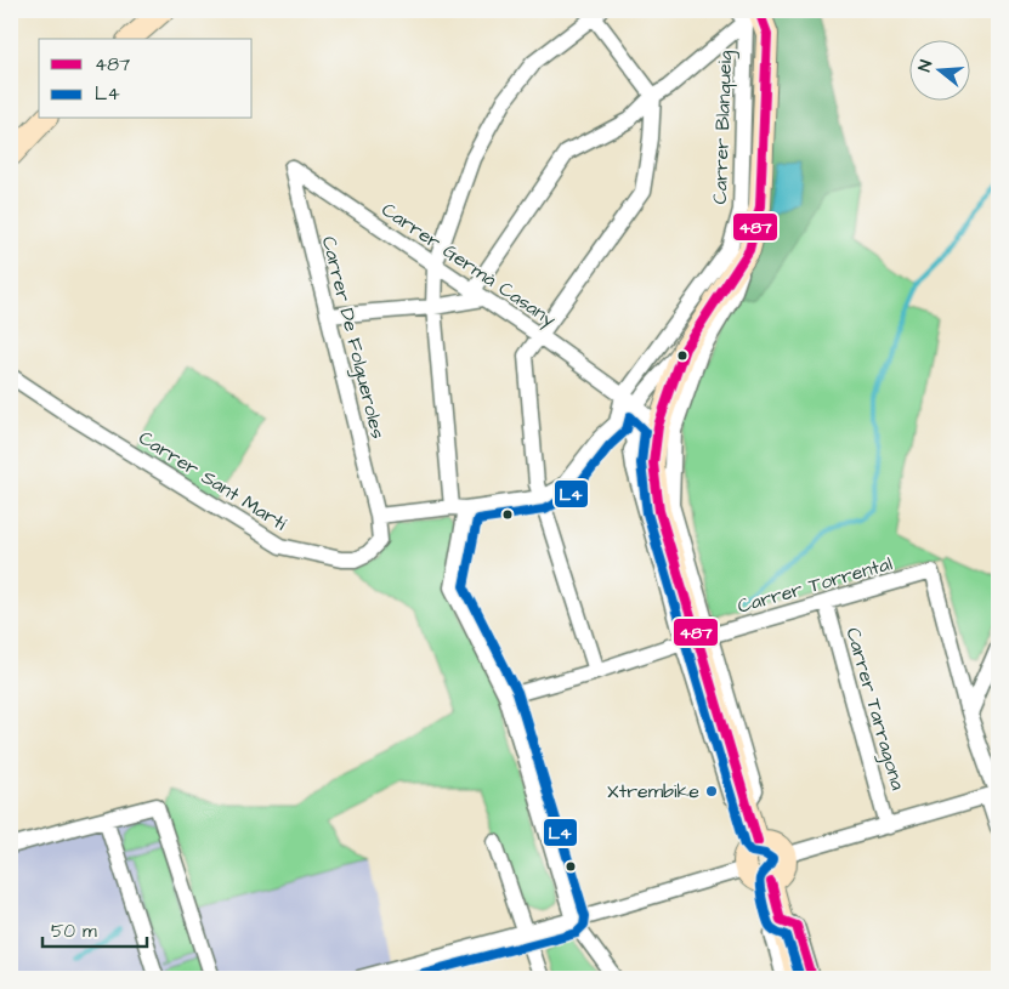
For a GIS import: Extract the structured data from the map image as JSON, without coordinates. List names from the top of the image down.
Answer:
{
  "streets": {
    "street": [
      "Carrer Blanqueig",
      "Carrer Germà Casany",
      "Carrer De Folgueroles",
      "Carrer Sant Martí",
      "Carrer Torrental",
      "Carrer Tarragona"
    ]
  },
  "crossings": [
    ["Carrer Blanqueig", "Carrer Germà Casany"],
    ["Carrer Germà Casany", "Carrer De Folgueroles"],
    ["Carrer De Folgueroles", "Carrer Sant Martí"],
    ["Carrer Torrental", "Carrer Tarragona"]
  ],
  "places": ["Xtrembike"],
  "lines": ["transit line 487", "transit line L4"],
  "legend": ["487", "L4"],
  "scale_bar": "50 m",
  "north": "left"
}
